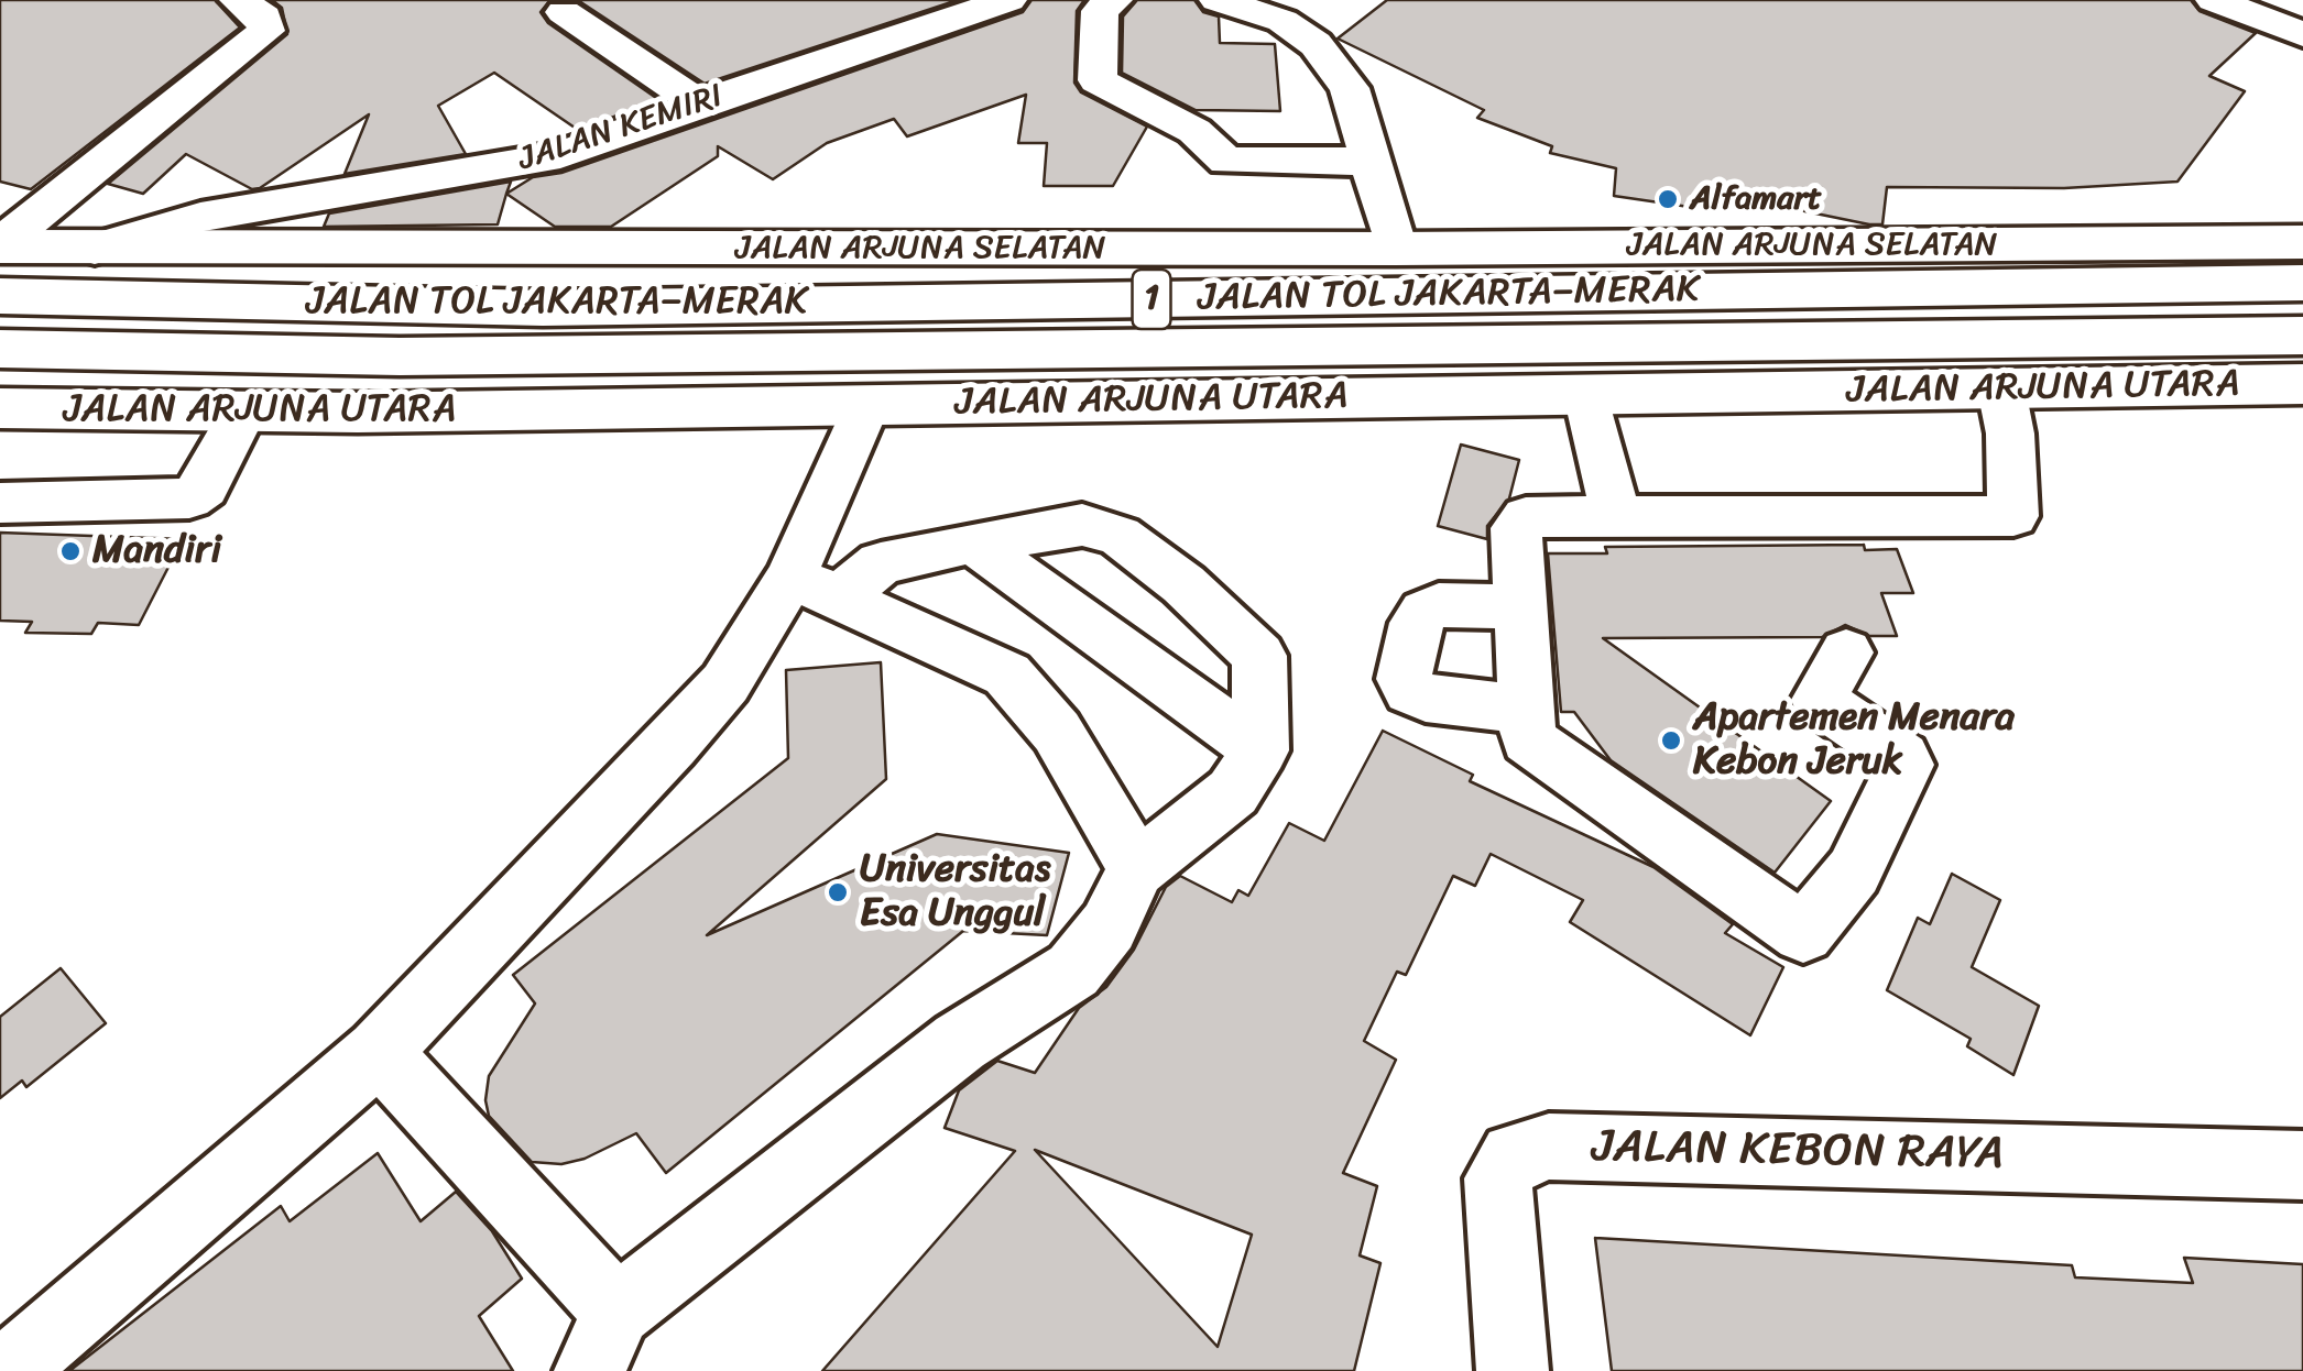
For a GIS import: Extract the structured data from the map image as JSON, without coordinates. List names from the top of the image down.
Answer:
{
  "streets": {
    "main road": [
      "JALAN ARJUNA SELATAN",
      "JALAN TOL JAKARTA–MERAK",
      "1",
      "JALAN ARJUNA UTARA"
    ],
    "street": ["JALAN KEMIRI", "JALAN KEBON RAYA"]
  },
  "crossings": [
    ["JALAN KEMIRI", "JALAN ARJUNA SELATAN"]
  ],
  "places": [
    "Alfamart",
    "Mandiri",
    "Apartemen Menara Kebon Jeruk",
    "Universitas Esa Unggul"
  ]
}
